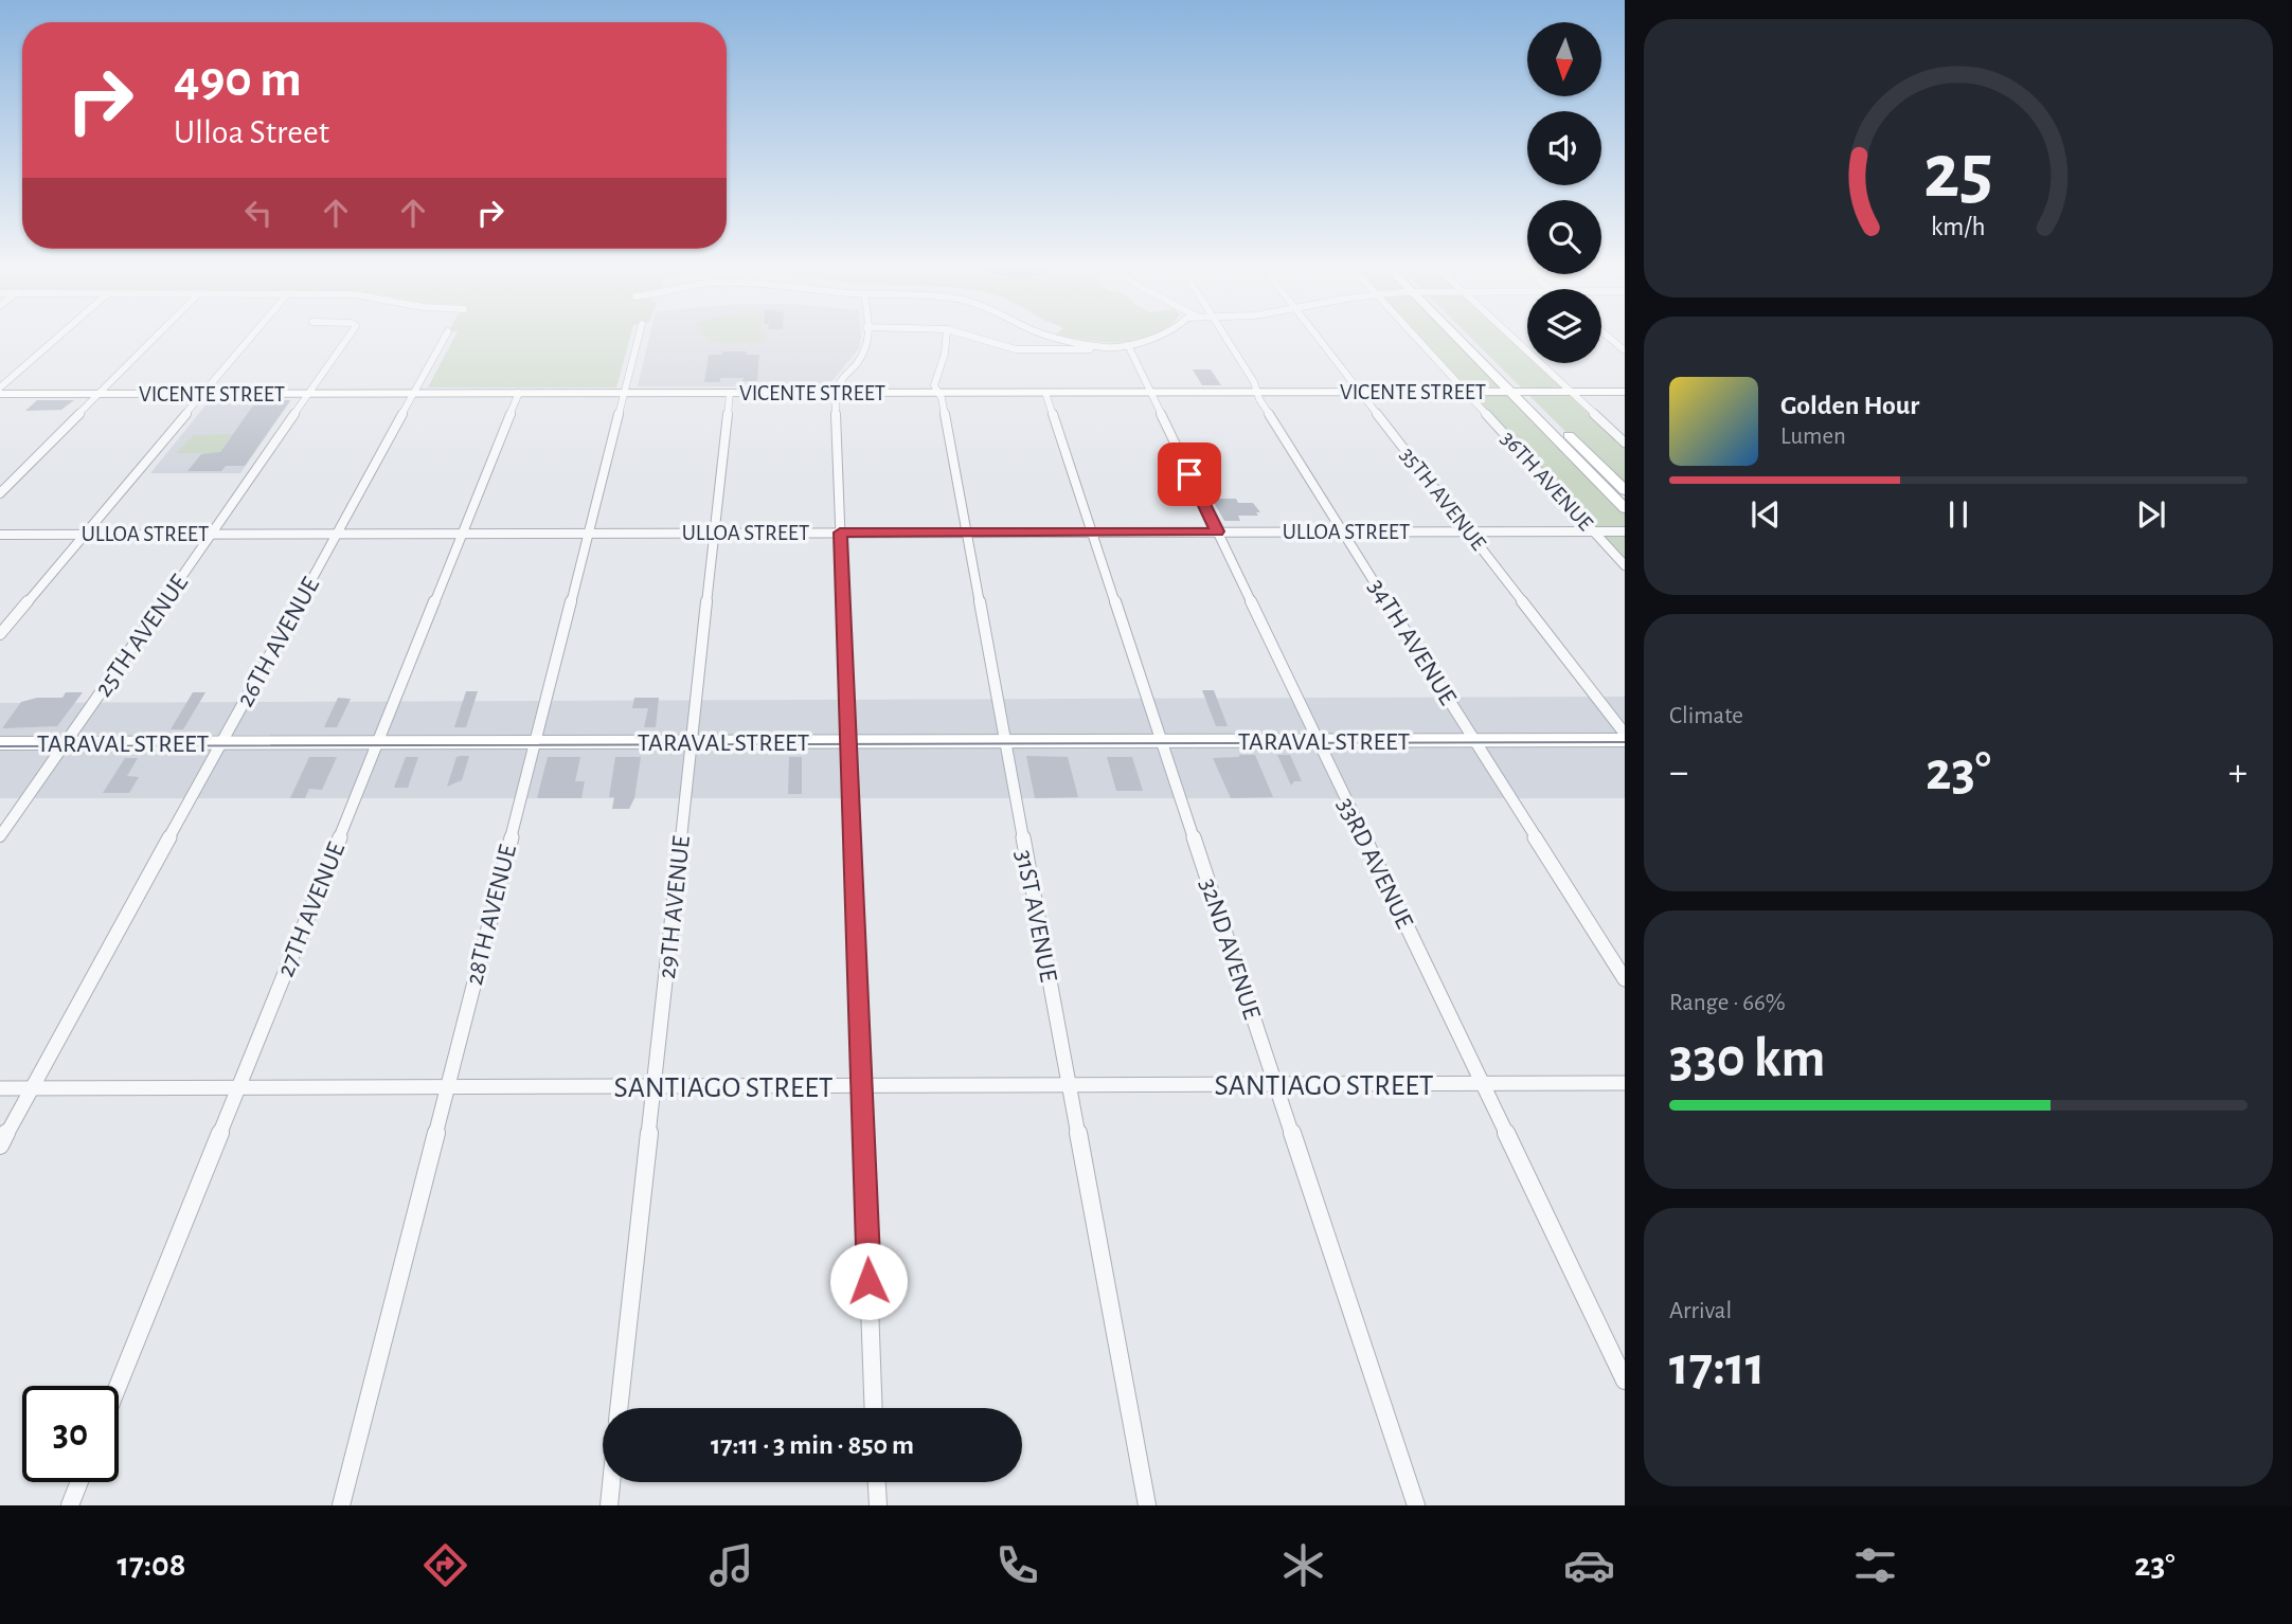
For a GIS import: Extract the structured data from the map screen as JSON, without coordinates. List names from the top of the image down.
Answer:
{
  "streets": {
    "street": [
      "VICENTE STREET",
      "36TH AVENUE",
      "35TH AVENUE",
      "ULLOA STREET",
      "25TH AVENUE",
      "26TH AVENUE",
      "34TH AVENUE",
      "TARAVAL STREET",
      "33RD AVENUE",
      "29TH AVENUE",
      "27TH AVENUE",
      "28TH AVENUE",
      "31ST AVENUE",
      "32ND AVENUE",
      "SANTIAGO STREET"
    ]
  },
  "crossings": [
    ["VICENTE STREET", "36TH AVENUE"],
    ["VICENTE STREET", "35TH AVENUE"],
    ["VICENTE STREET", "25TH AVENUE"],
    ["VICENTE STREET", "26TH AVENUE"],
    ["VICENTE STREET", "34TH AVENUE"],
    ["VICENTE STREET", "33RD AVENUE"],
    ["VICENTE STREET", "29TH AVENUE"],
    ["VICENTE STREET", "27TH AVENUE"],
    ["VICENTE STREET", "28TH AVENUE"],
    ["VICENTE STREET", "31ST AVENUE"],
    ["VICENTE STREET", "32ND AVENUE"],
    ["36TH AVENUE", "ULLOA STREET"],
    ["35TH AVENUE", "ULLOA STREET"],
    ["ULLOA STREET", "25TH AVENUE"],
    ["ULLOA STREET", "26TH AVENUE"],
    ["ULLOA STREET", "34TH AVENUE"],
    ["ULLOA STREET", "33RD AVENUE"],
    ["ULLOA STREET", "29TH AVENUE"],
    ["ULLOA STREET", "27TH AVENUE"],
    ["ULLOA STREET", "28TH AVENUE"],
    ["ULLOA STREET", "31ST AVENUE"],
    ["ULLOA STREET", "32ND AVENUE"],
    ["25TH AVENUE", "TARAVAL STREET"],
    ["26TH AVENUE", "TARAVAL STREET"],
    ["26TH AVENUE", "SANTIAGO STREET"],
    ["34TH AVENUE", "TARAVAL STREET"],
    ["TARAVAL STREET", "33RD AVENUE"],
    ["TARAVAL STREET", "29TH AVENUE"],
    ["TARAVAL STREET", "27TH AVENUE"],
    ["TARAVAL STREET", "28TH AVENUE"],
    ["TARAVAL STREET", "31ST AVENUE"],
    ["TARAVAL STREET", "32ND AVENUE"],
    ["33RD AVENUE", "SANTIAGO STREET"],
    ["29TH AVENUE", "SANTIAGO STREET"],
    ["27TH AVENUE", "SANTIAGO STREET"],
    ["28TH AVENUE", "SANTIAGO STREET"],
    ["31ST AVENUE", "SANTIAGO STREET"],
    ["32ND AVENUE", "SANTIAGO STREET"]
  ],
  "north": "bottom",
  "page": {
    "turn": ["490 m", "Ulloa Street"],
    "song": ["Golden Hour", "Lumen"],
    "tile": [
      "Climate",
      ["Range · 66%", "330 km"],
      ["Arrival", "17:11"]
    ],
    "heat": ["−", "23°", "+"],
    "limit": "30",
    "trip": "17:11 · 3 min · 850 m",
    "tabs": ["17:08", "23°"],
    "gauge": ["25", "km/h"]
  }
}
